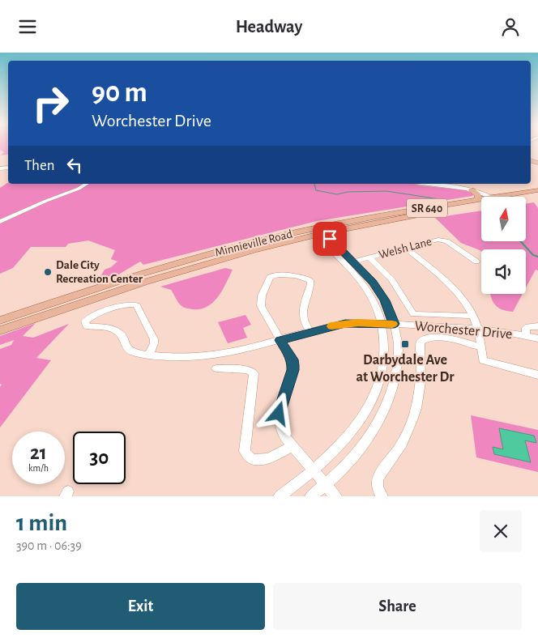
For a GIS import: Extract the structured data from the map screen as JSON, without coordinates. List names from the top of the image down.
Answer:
{
  "streets": {
    "main road": ["SR 640", "Minnieville Road"],
    "street": ["Welsh Lane", "Worchester Drive"]
  },
  "places": {
    "other": ["Dale City Recreation Center"],
    "transit": ["Darbydale Ave at Worchester Dr"]
  },
  "north": "top",
  "page": {
    "header": "Headway",
    "turn": ["90 m", "Worchester Drive"],
    "then": "Then",
    "speed": "21 km/h",
    "limit": "30",
    "heading": ["1 min", "390 m · 06:39"],
    "buttons": ["Exit", "Share"]
  }
}
